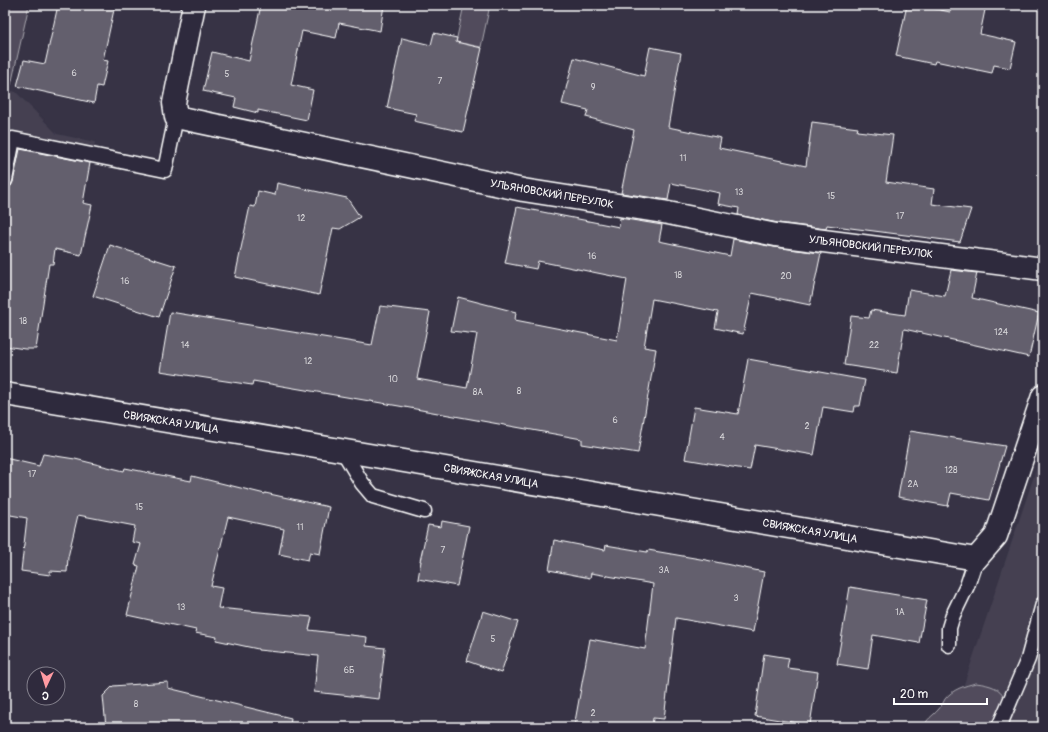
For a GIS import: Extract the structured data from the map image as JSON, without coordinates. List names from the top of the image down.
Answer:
{
  "streets": {
    "street": ["УЛЬЯНОВСКИЙ ПЕРЕУЛОК", "СВИЯЖСКАЯ УЛИЦА"]
  },
  "house_numbers": [
    "6",
    "5",
    "7",
    "9",
    "11",
    "13",
    "15",
    "17",
    "12",
    "16",
    "18",
    "20",
    "16",
    "18",
    "124",
    "14",
    "22",
    "12",
    "10",
    "8",
    "8А",
    "6",
    "2",
    "4",
    "128",
    "17",
    "2А",
    "15",
    "11",
    "7",
    "3А",
    "3",
    "13",
    "1А",
    "5",
    "6Б",
    "8",
    "2"
  ],
  "scale_bar": "20 m",
  "north": "bottom"
}
